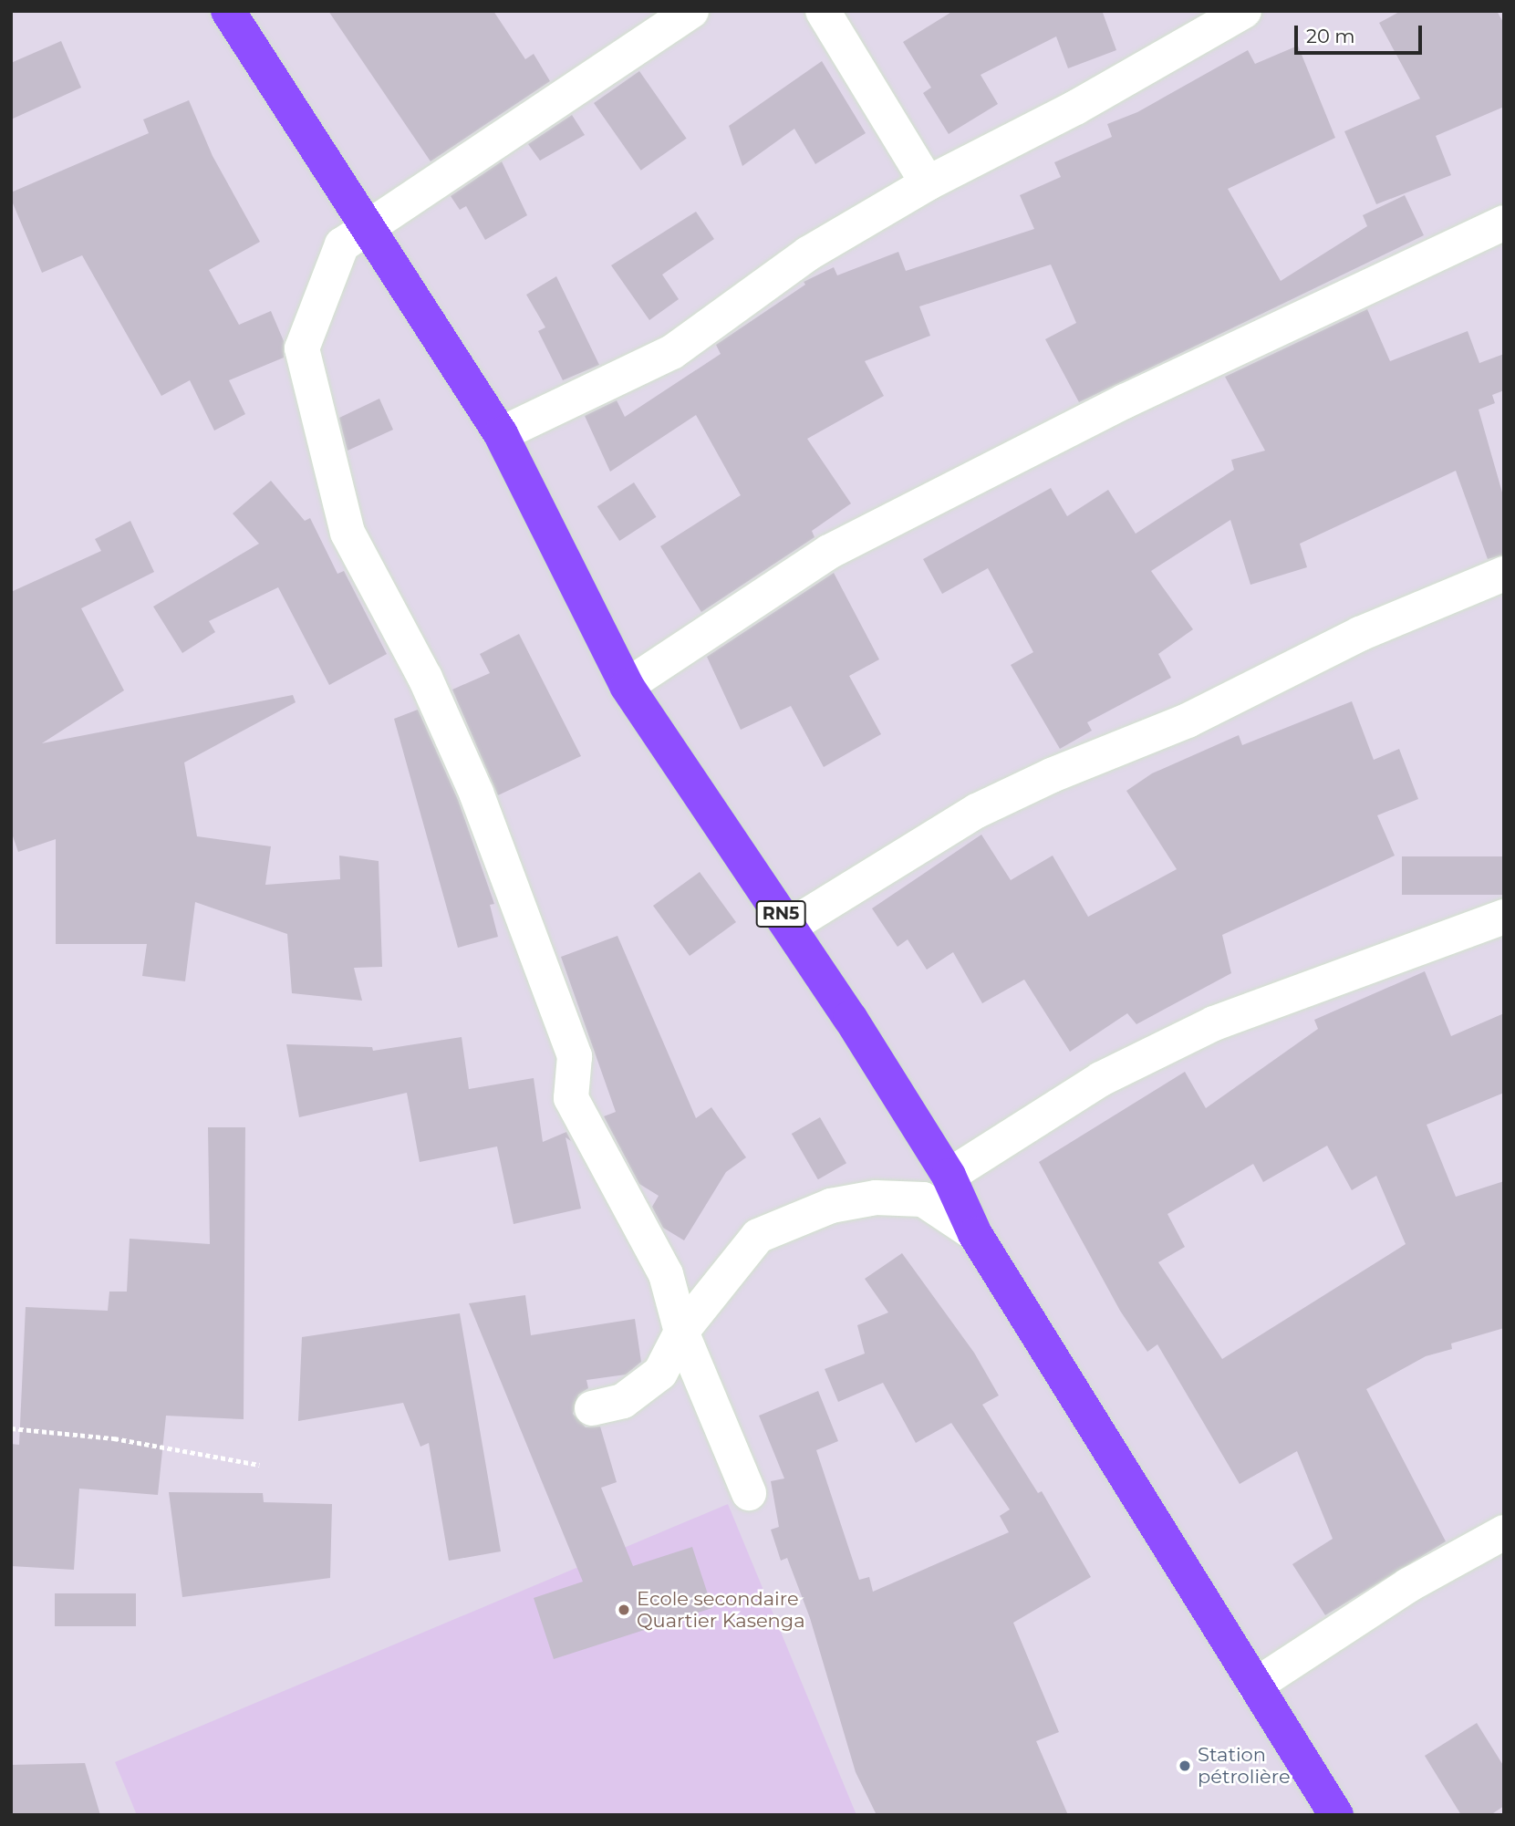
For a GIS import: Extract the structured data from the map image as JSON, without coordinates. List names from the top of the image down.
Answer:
{
  "streets": {
    "highway": ["RN5"]
  },
  "places": ["Ecole secondaire Quartier Kasenga", "Station pétrolière"],
  "scale_bar": "20 m"
}
